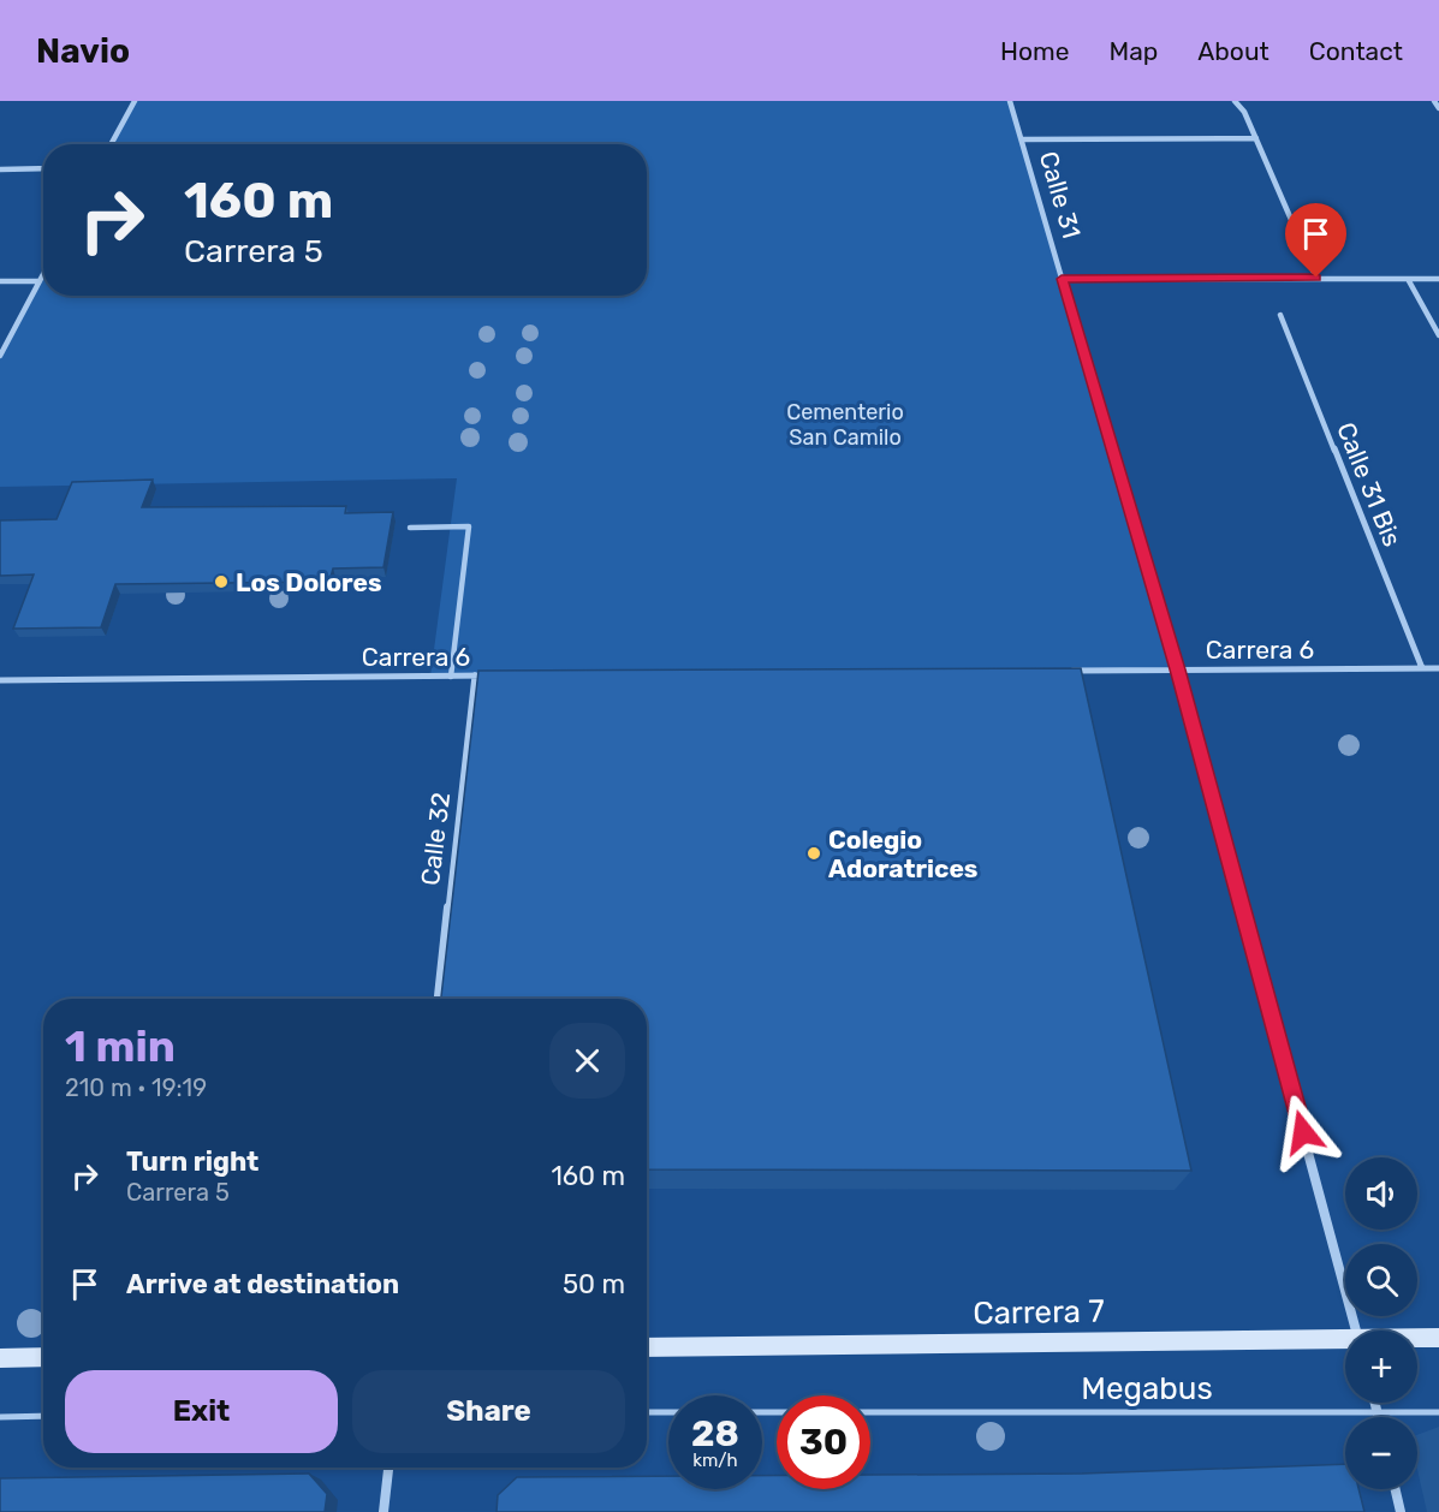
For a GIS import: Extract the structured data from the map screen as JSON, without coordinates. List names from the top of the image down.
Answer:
{
  "streets": {
    "main road": ["Carrera 7"],
    "street": [
      "Calle 31",
      "Calle 31 Bis",
      "Carrera 6",
      "Calle 32"
    ],
    "lane": ["Megabus"]
  },
  "crossings": [
    ["Calle 31", "Carrera 6"],
    ["Calle 31 Bis", "Carrera 6"],
    ["Carrera 6", "Calle 32"]
  ],
  "parks": ["Cementerio San Camilo"],
  "places": ["Los Dolores", "Colegio Adoratrices"],
  "page": {
    "header": "Navio",
    "nav": [
      "Home",
      "Map",
      "About",
      "Contact"
    ],
    "turn": ["160 m", "Carrera 5"],
    "heading": ["1 min", "210 m · 19:19"],
    "list": [
      {
        "name": "Turn right",
        "note": "Carrera 5",
        "value": "160 m"
      },
      {
        "name": "Arrive at destination",
        "value": "50 m"
      }
    ],
    "map_buttons": ["+", "−"],
    "buttons": ["Exit", "Share"],
    "speed": "28 km/h",
    "limit": "30"
  }
}
